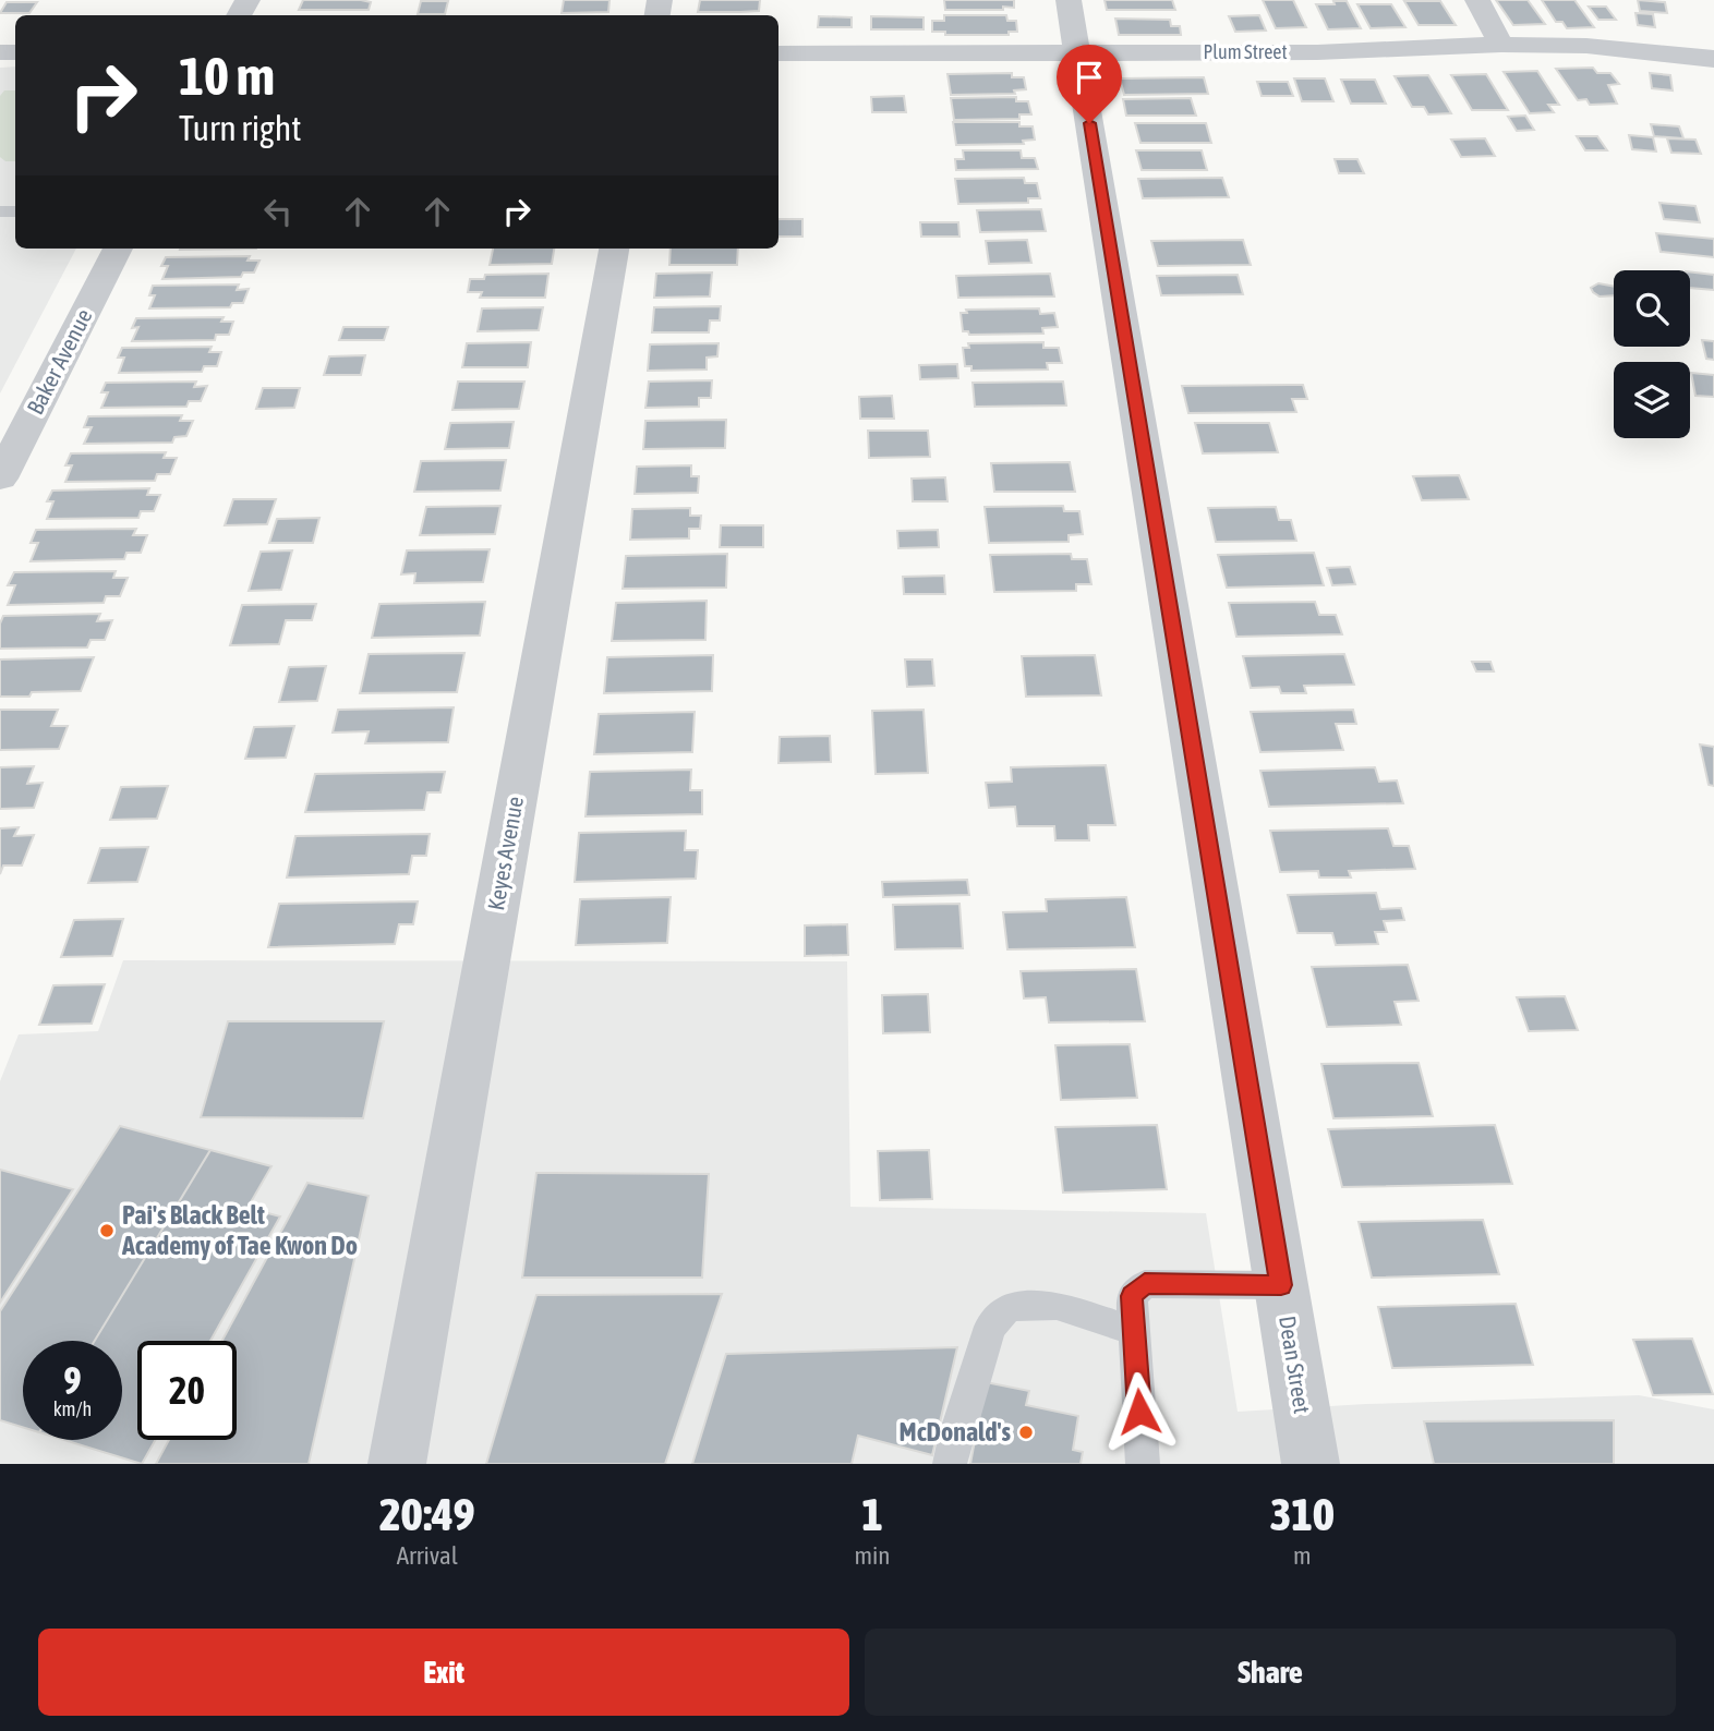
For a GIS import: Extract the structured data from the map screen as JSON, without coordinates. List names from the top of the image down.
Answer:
{
  "streets": {
    "street": [
      "Plum Street",
      "Baker Avenue",
      "Keyes Avenue",
      "Dean Street"
    ]
  },
  "crossings": [
    ["Plum Street", "Dean Street"]
  ],
  "places": ["Pai's Black Belt Academy of Tae Kwon Do", "McDonald's"],
  "page": {
    "turn": ["10 m", "Turn right"],
    "speed": "9 km/h",
    "limit": "20",
    "eta": [
      "20:49",
      "Arrival",
      "1",
      "min",
      "310",
      "m"
    ],
    "buttons": ["Exit", "Share"]
  }
}
